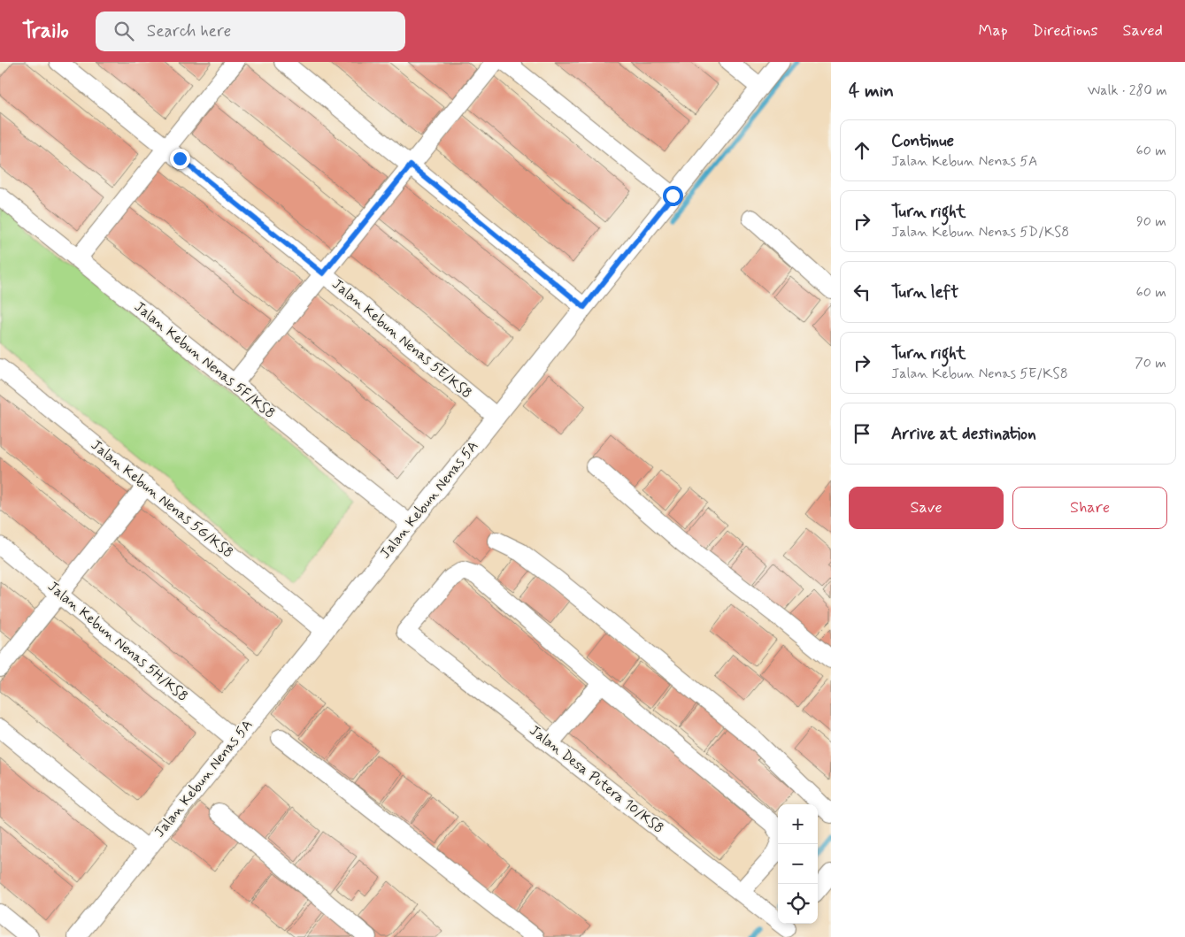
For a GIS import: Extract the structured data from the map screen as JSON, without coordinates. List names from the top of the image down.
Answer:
{
  "streets": {
    "street": [
      "Jalan Kebun Nenas 5E/KS8",
      "Jalan Kebun Nenas 5F/KS8",
      "Jalan Kebun Nenas 5G/KS8",
      "Jalan Kebun Nenas 5A",
      "Jalan Kebun Nenas 5H/KS8",
      "Jalan Desa Putera 10/KS8"
    ]
  },
  "crossings": [
    ["Jalan Kebun Nenas 5E/KS8", "Jalan Kebun Nenas 5A"],
    ["Jalan Kebun Nenas 5F/KS8", "Jalan Kebun Nenas 5A"],
    ["Jalan Kebun Nenas 5G/KS8", "Jalan Kebun Nenas 5A"],
    ["Jalan Kebun Nenas 5A", "Jalan Kebun Nenas 5H/KS8"]
  ],
  "page": {
    "header": "Trailo",
    "search": "Search here",
    "nav": ["Map", "Directions", "Saved"],
    "heading": ["4 min", "Walk · 280 m"],
    "list": [
      ["Continue", "Jalan Kebun Nenas 5A", "60 m"],
      ["Turn right", "Jalan Kebun Nenas 5D/KS8", "90 m"],
      ["Turn left", "60 m"],
      ["Turn right", "Jalan Kebun Nenas 5E/KS8", "70 m"],
      "Arrive at destination"
    ],
    "buttons": ["Save", "Share"],
    "map_buttons": ["+", "−"]
  }
}
